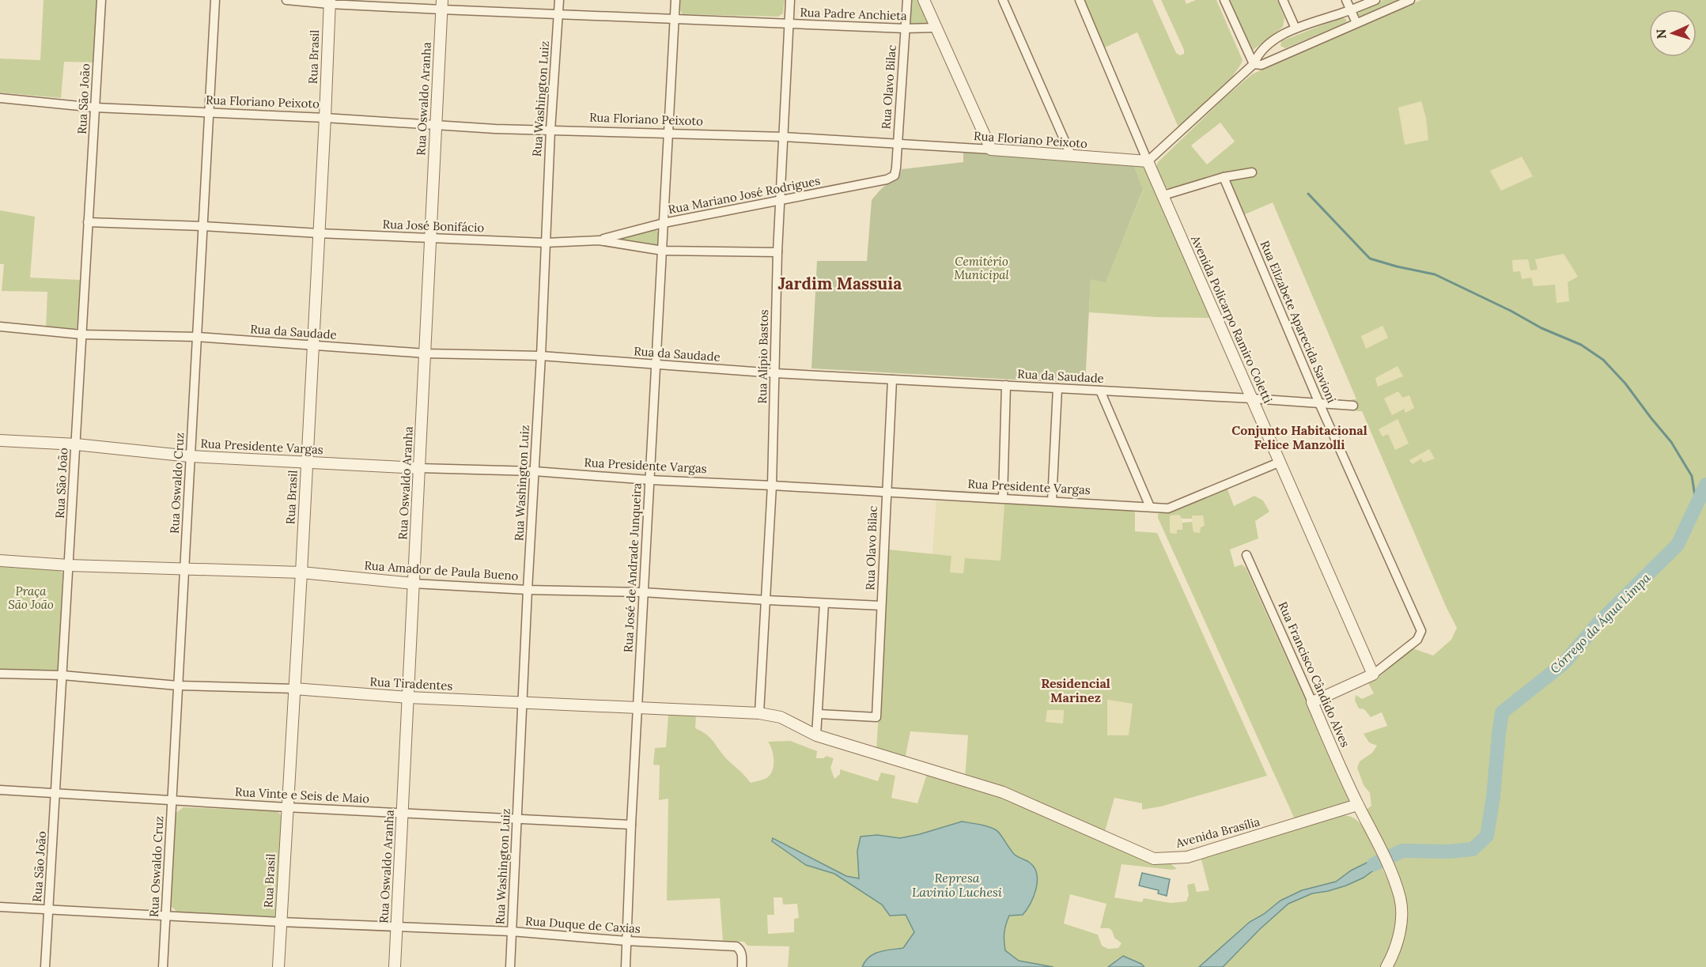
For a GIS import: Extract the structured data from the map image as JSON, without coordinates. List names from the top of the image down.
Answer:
{
  "streets": {
    "street": [
      "Rua Padre Anchieta",
      "Rua Brasil",
      "Rua Olavo Bilac",
      "Rua São João",
      "Rua Oswaldo Aranha",
      "Rua Washington Luiz",
      "Rua Floriano Peixoto",
      "Rua Mariano José Rodrigues",
      "Rua José Bonifácio",
      "Avenida Policarpo Ramiro Coletti",
      "Rua Elizabete Aparecida Savioni",
      "Rua da Saudade",
      "Rua Alípio Bastos",
      "Rua Presidente Vargas",
      "Rua Oswaldo Cruz",
      "Rua José de Andrade Junqueira",
      "Rua Amador de Paula Bueno",
      "Rua Francisco Cândido Alves",
      "Rua Tiradentes",
      "Rua Vinte e Seis de Maio",
      "Avenida Brasília",
      "Rua Duque de Caxias"
    ]
  },
  "crossings": [
    ["Rua Padre Anchieta", "Rua Brasil"],
    ["Rua Padre Anchieta", "Rua Olavo Bilac"],
    ["Rua Padre Anchieta", "Rua Oswaldo Aranha"],
    ["Rua Padre Anchieta", "Rua Washington Luiz"],
    ["Rua Padre Anchieta", "Rua Alípio Bastos"],
    ["Rua Padre Anchieta", "Rua José de Andrade Junqueira"],
    ["Rua Brasil", "Rua Floriano Peixoto"],
    ["Rua Brasil", "Rua José Bonifácio"],
    ["Rua Brasil", "Rua da Saudade"],
    ["Rua Brasil", "Rua Presidente Vargas"],
    ["Rua Brasil", "Rua Amador de Paula Bueno"],
    ["Rua Brasil", "Rua Tiradentes"],
    ["Rua Brasil", "Rua Vinte e Seis de Maio"],
    ["Rua Brasil", "Rua Duque de Caxias"],
    ["Rua Olavo Bilac", "Rua Floriano Peixoto"],
    ["Rua Olavo Bilac", "Rua Mariano José Rodrigues"],
    ["Rua Olavo Bilac", "Rua da Saudade"],
    ["Rua Olavo Bilac", "Rua Presidente Vargas"],
    ["Rua Olavo Bilac", "Rua Amador de Paula Bueno"],
    ["Rua São João", "Rua Floriano Peixoto"],
    ["Rua São João", "Rua José Bonifácio"],
    ["Rua São João", "Rua da Saudade"],
    ["Rua São João", "Rua Presidente Vargas"],
    ["Rua São João", "Rua Amador de Paula Bueno"],
    ["Rua São João", "Rua Tiradentes"],
    ["Rua São João", "Rua Vinte e Seis de Maio"],
    ["Rua São João", "Rua Duque de Caxias"],
    ["Rua Oswaldo Aranha", "Rua Floriano Peixoto"],
    ["Rua Oswaldo Aranha", "Rua José Bonifácio"],
    ["Rua Oswaldo Aranha", "Rua da Saudade"],
    ["Rua Oswaldo Aranha", "Rua Presidente Vargas"],
    ["Rua Oswaldo Aranha", "Rua Amador de Paula Bueno"],
    ["Rua Oswaldo Aranha", "Rua Tiradentes"],
    ["Rua Oswaldo Aranha", "Rua Vinte e Seis de Maio"],
    ["Rua Oswaldo Aranha", "Rua Duque de Caxias"],
    ["Rua Washington Luiz", "Rua Floriano Peixoto"],
    ["Rua Washington Luiz", "Rua José Bonifácio"],
    ["Rua Washington Luiz", "Rua da Saudade"],
    ["Rua Washington Luiz", "Rua Presidente Vargas"],
    ["Rua Washington Luiz", "Rua Amador de Paula Bueno"],
    ["Rua Washington Luiz", "Rua Tiradentes"],
    ["Rua Washington Luiz", "Rua Vinte e Seis de Maio"],
    ["Rua Washington Luiz", "Rua Duque de Caxias"],
    ["Rua Floriano Peixoto", "Avenida Policarpo Ramiro Coletti"],
    ["Rua Floriano Peixoto", "Rua Alípio Bastos"],
    ["Rua Floriano Peixoto", "Rua Oswaldo Cruz"],
    ["Rua Floriano Peixoto", "Rua José de Andrade Junqueira"],
    ["Rua Mariano José Rodrigues", "Rua José Bonifácio"],
    ["Rua Mariano José Rodrigues", "Rua Alípio Bastos"],
    ["Rua Mariano José Rodrigues", "Rua José de Andrade Junqueira"],
    ["Rua José Bonifácio", "Rua Alípio Bastos"],
    ["Rua José Bonifácio", "Rua Oswaldo Cruz"],
    ["Rua José Bonifácio", "Rua José de Andrade Junqueira"],
    ["Avenida Policarpo Ramiro Coletti", "Rua Elizabete Aparecida Savioni"],
    ["Avenida Policarpo Ramiro Coletti", "Rua da Saudade"],
    ["Avenida Policarpo Ramiro Coletti", "Rua Presidente Vargas"],
    ["Rua Elizabete Aparecida Savioni", "Rua da Saudade"],
    ["Rua da Saudade", "Rua Alípio Bastos"],
    ["Rua da Saudade", "Rua Oswaldo Cruz"],
    ["Rua da Saudade", "Rua José de Andrade Junqueira"],
    ["Rua Alípio Bastos", "Rua Presidente Vargas"],
    ["Rua Alípio Bastos", "Rua Amador de Paula Bueno"],
    ["Rua Alípio Bastos", "Rua Tiradentes"],
    ["Rua Presidente Vargas", "Rua Oswaldo Cruz"],
    ["Rua Presidente Vargas", "Rua José de Andrade Junqueira"],
    ["Rua Oswaldo Cruz", "Rua Amador de Paula Bueno"],
    ["Rua Oswaldo Cruz", "Rua Tiradentes"],
    ["Rua Oswaldo Cruz", "Rua Vinte e Seis de Maio"],
    ["Rua Oswaldo Cruz", "Rua Duque de Caxias"],
    ["Rua José de Andrade Junqueira", "Rua Amador de Paula Bueno"],
    ["Rua José de Andrade Junqueira", "Rua Tiradentes"],
    ["Rua José de Andrade Junqueira", "Rua Vinte e Seis de Maio"],
    ["Rua José de Andrade Junqueira", "Rua Duque de Caxias"],
    ["Rua Francisco Cândido Alves", "Avenida Brasília"],
    ["Rua Tiradentes", "Avenida Brasília"]
  ],
  "districts": ["Jardim Massuia", "Conjunto Habitacional Felice Manzolli", "Residencial Marinez"],
  "water": ["Córrego da Água Limpa", "Represa Lavinio Luchesi"],
  "parks": ["Cemitério Municipal", "Praça São João"],
  "north": "left"
}
